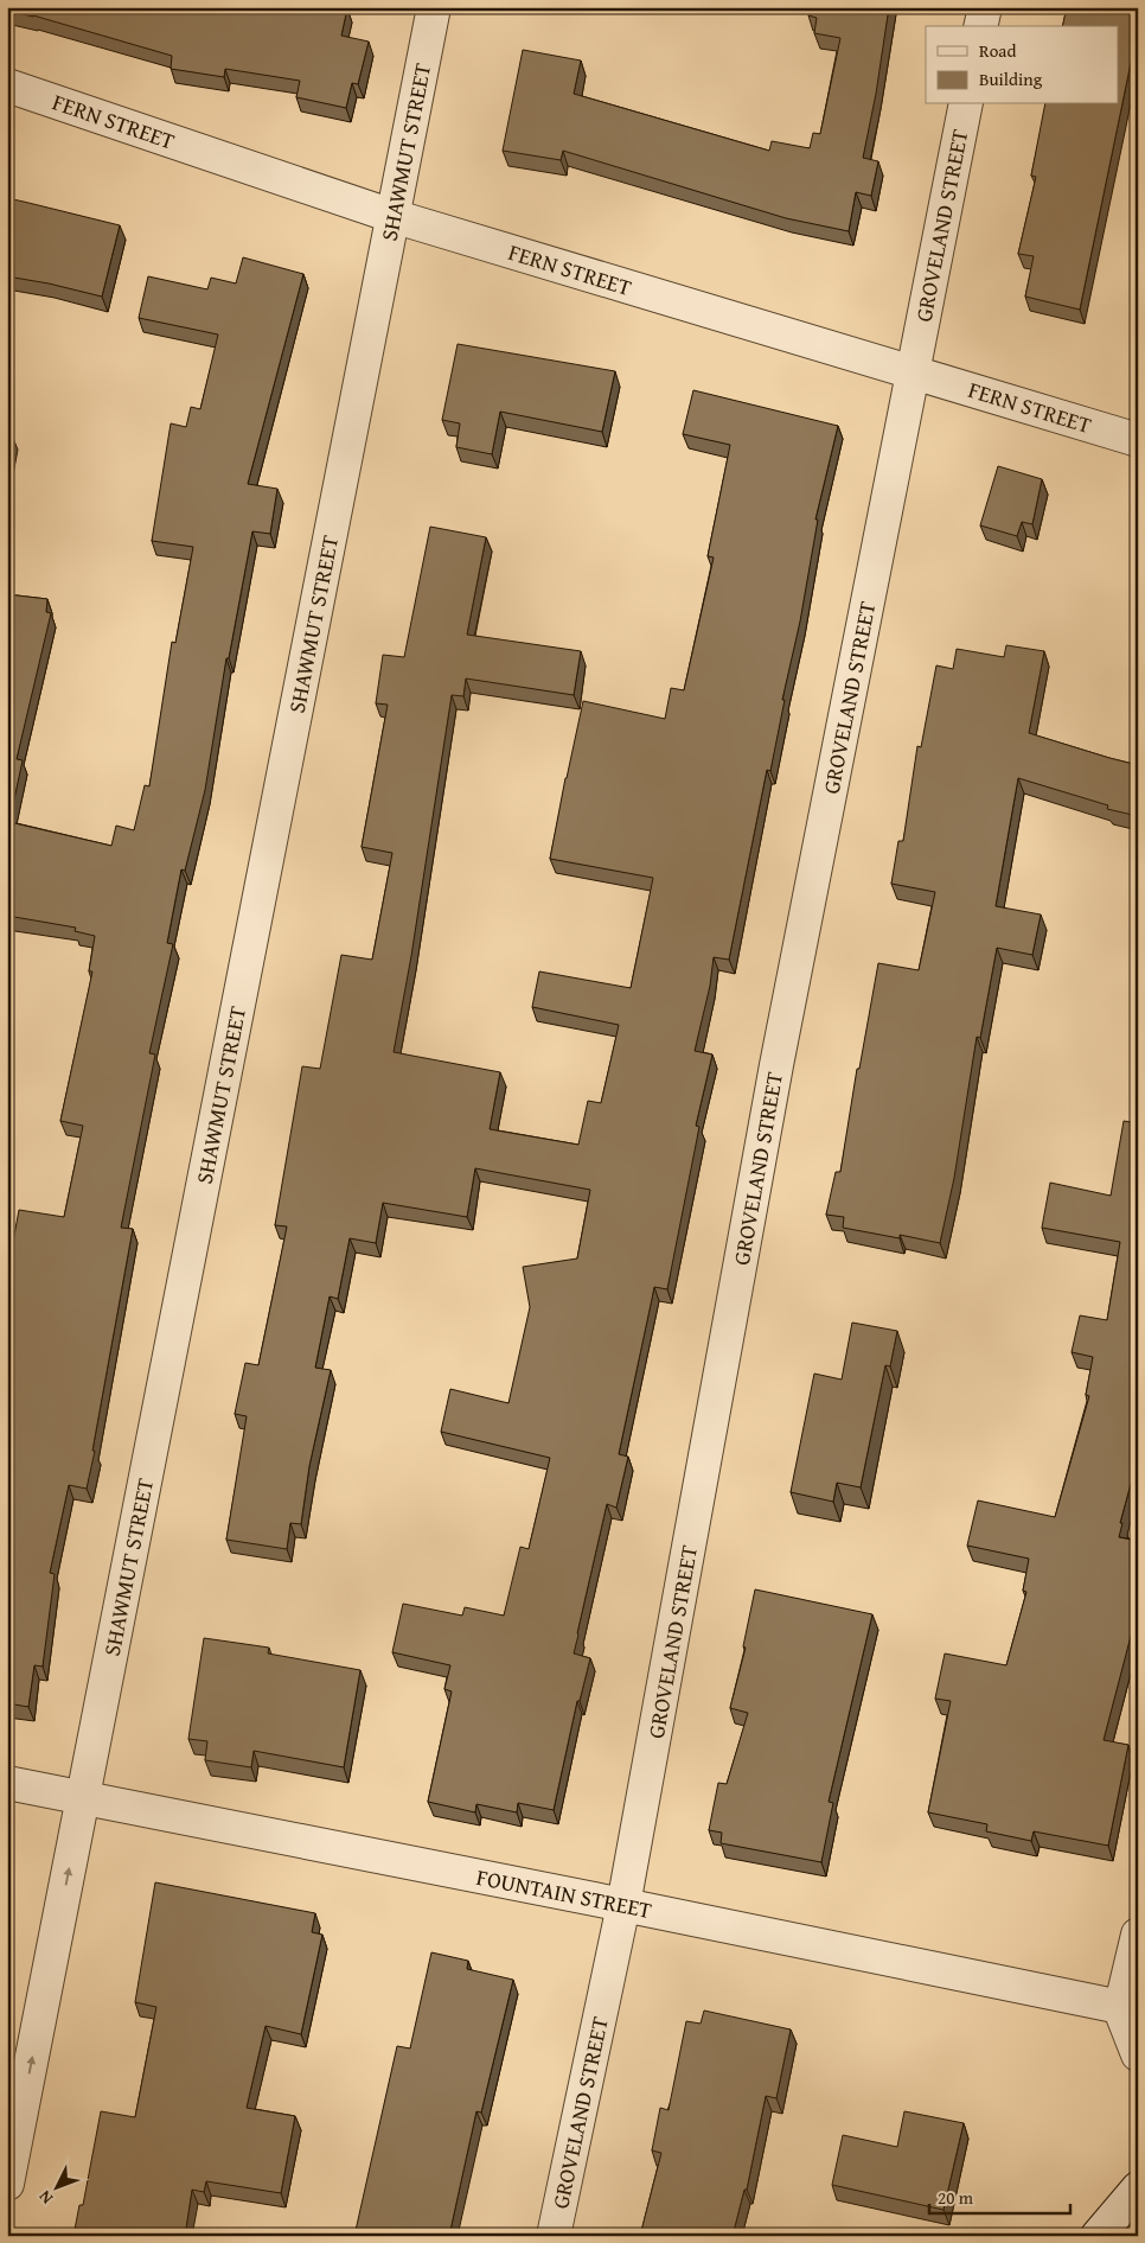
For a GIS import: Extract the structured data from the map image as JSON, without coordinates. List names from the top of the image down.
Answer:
{
  "streets": {
    "street": [
      "FERN STREET",
      "SHAWMUT STREET",
      "GROVELAND STREET",
      "FOUNTAIN STREET"
    ]
  },
  "crossings": [
    ["FERN STREET", "SHAWMUT STREET"],
    ["FERN STREET", "GROVELAND STREET"],
    ["SHAWMUT STREET", "FOUNTAIN STREET"],
    ["GROVELAND STREET", "FOUNTAIN STREET"]
  ],
  "legend": ["Road", "Building"],
  "scale_bar": "20 m",
  "north": "bottom left"
}
